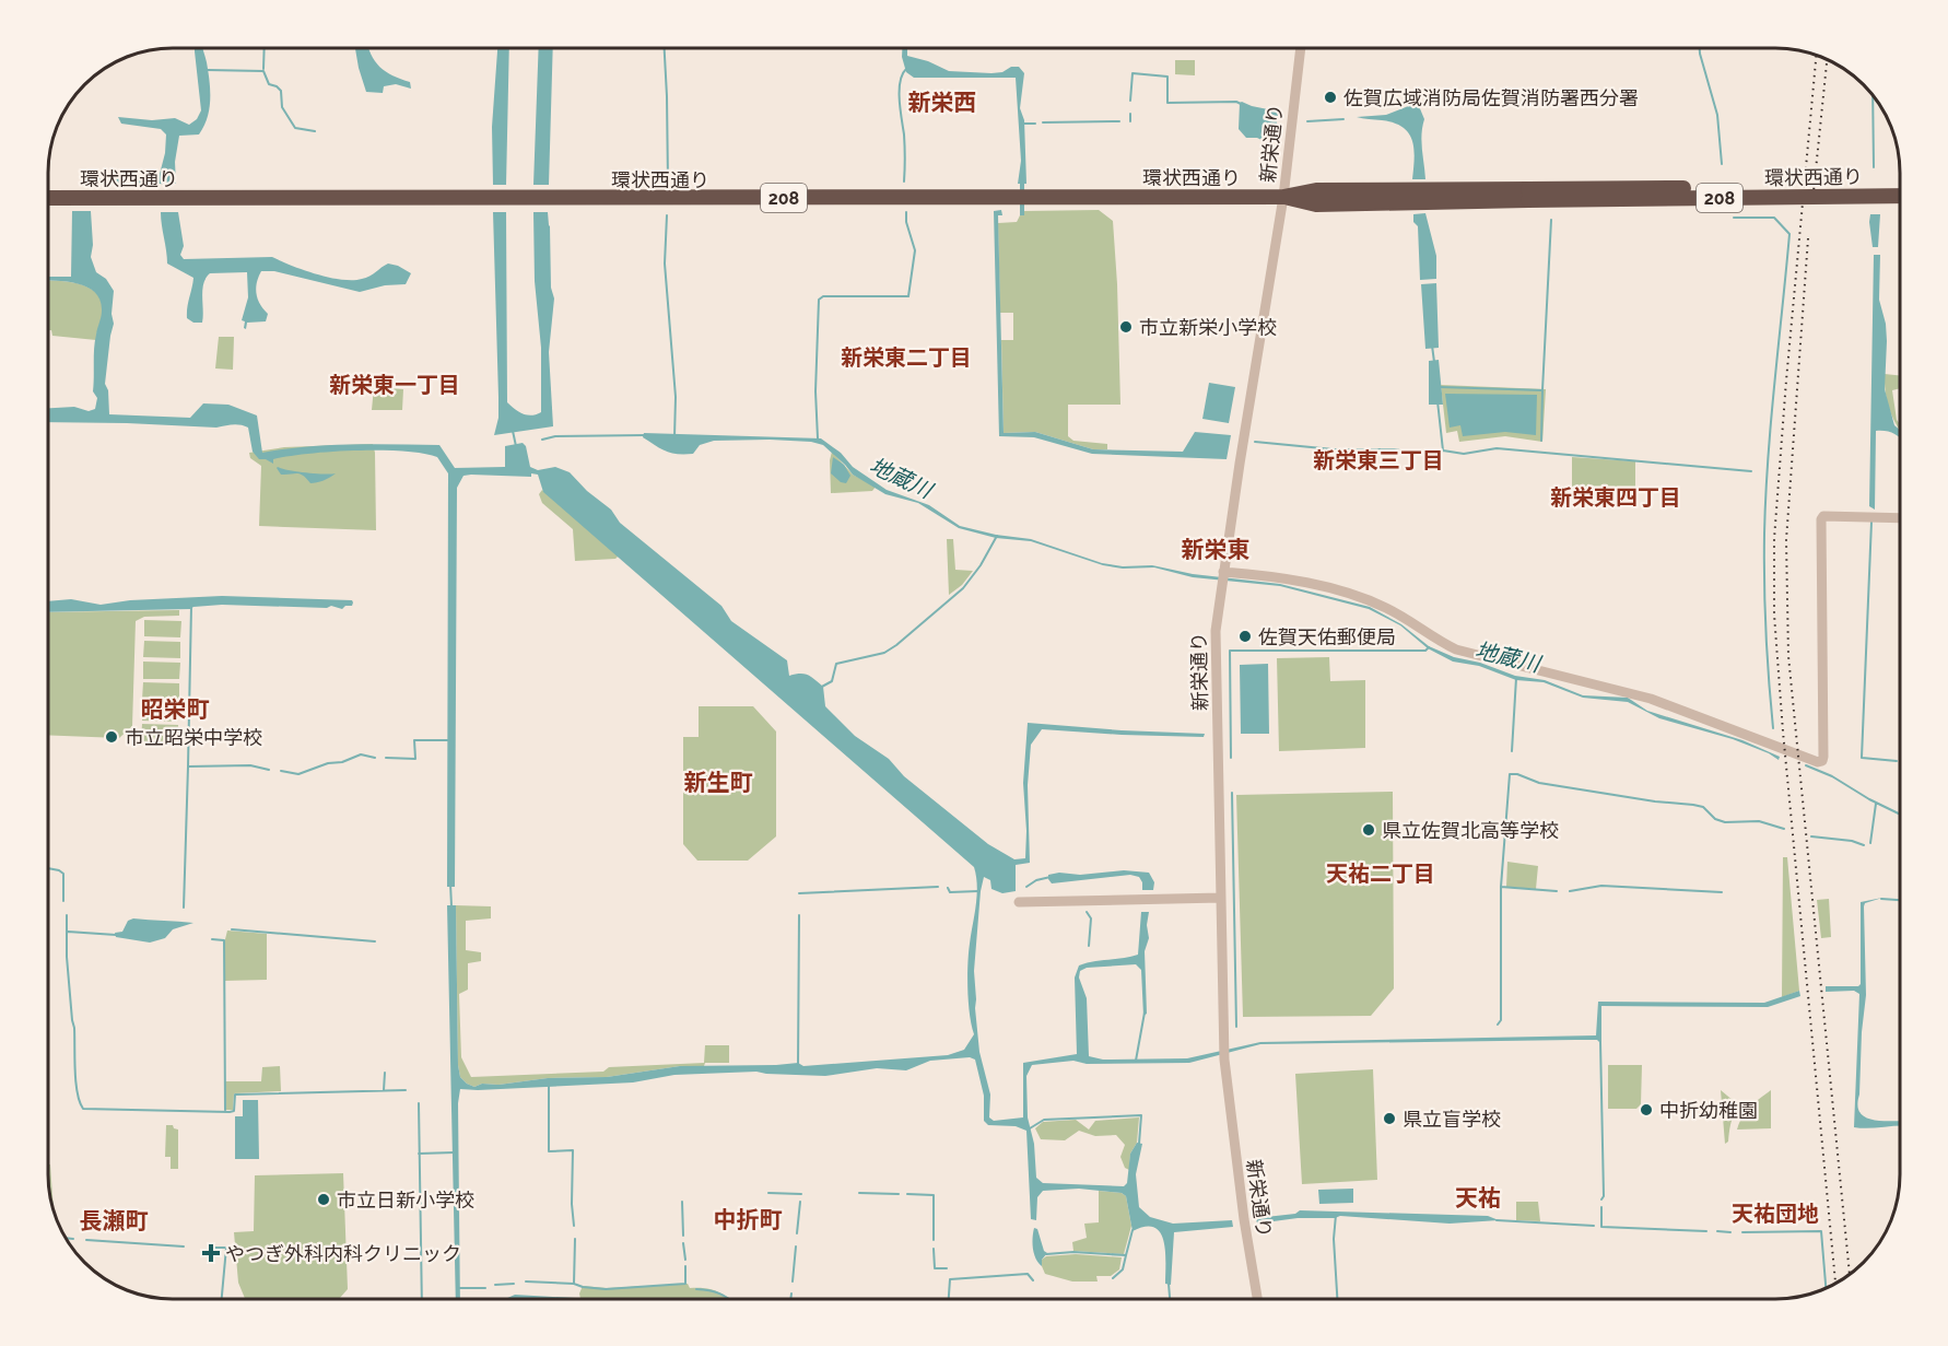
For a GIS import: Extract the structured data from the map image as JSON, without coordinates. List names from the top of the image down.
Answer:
{
  "streets": {
    "highway": ["環状西通り", "208"],
    "street": ["新栄通り"]
  },
  "crossings": [
    ["新栄通り", "環状西通り"]
  ],
  "districts": [
    "新栄西",
    "新栄東二丁目",
    "新栄東一丁目",
    "新栄東三丁目",
    "新栄東四丁目",
    "新栄東",
    "昭栄町",
    "新生町",
    "天祐二丁目",
    "天祐",
    "天祐団地",
    "中折町",
    "長瀬町"
  ],
  "water": ["地蔵川"],
  "places": {
    "other": [
      "佐賀広域消防局佐賀消防署西分署",
      "市立新栄小学校",
      "佐賀天佑郵便局",
      "市立昭栄中学校",
      "県立佐賀北高等学校",
      "中折幼稚園",
      "県立盲学校",
      "市立日新小学校"
    ],
    "health": ["やつぎ外科内科クリニック"]
  }
}
